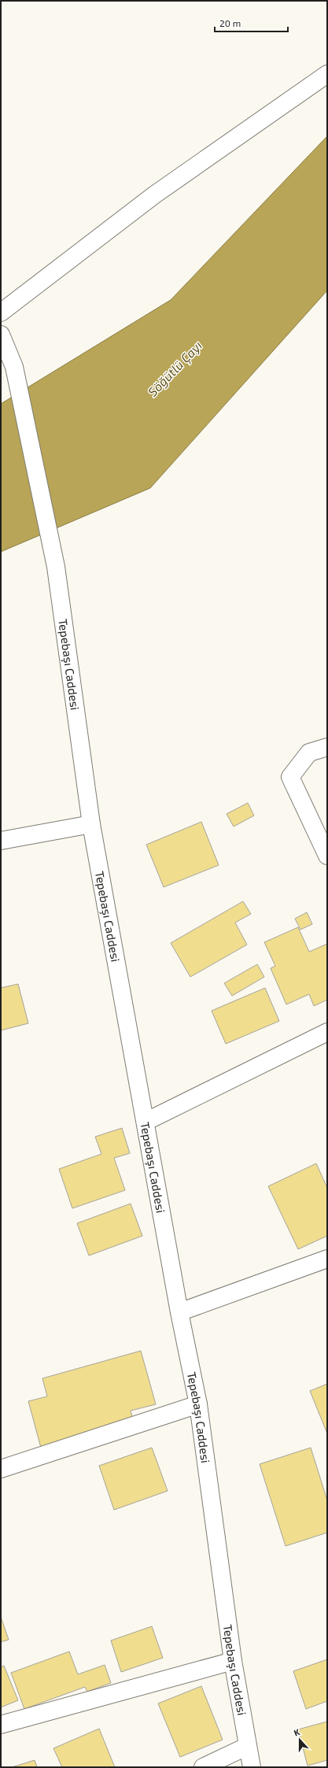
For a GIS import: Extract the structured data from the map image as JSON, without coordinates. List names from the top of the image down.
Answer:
{
  "streets": {
    "street": ["Tepebaşı Caddesi"]
  },
  "water": ["Söğütlü Çayı"],
  "scale_bar": "20 m",
  "north": "top"
}
